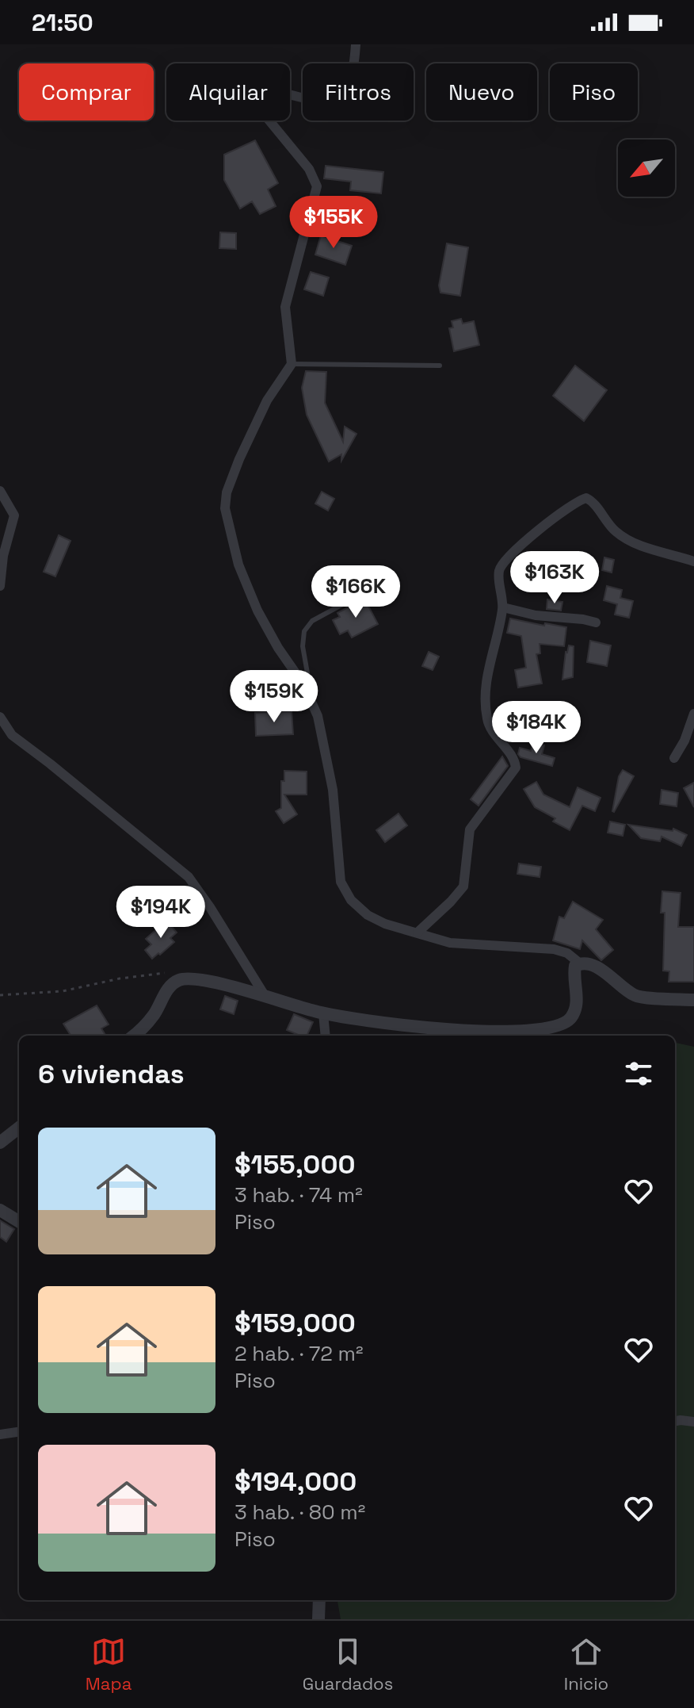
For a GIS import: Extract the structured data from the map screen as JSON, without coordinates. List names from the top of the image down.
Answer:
{
  "north": "bottom left",
  "page": {
    "status": "21:50",
    "chip": [
      "Comprar",
      "Alquilar",
      "Filtros",
      "Nuevo",
      "Piso"
    ],
    "price": [
      "$155K",
      "$163K",
      "$166K",
      "$159K",
      "$184K",
      "$194K"
    ],
    "heading": "6 viviendas",
    "list": [
      {
        "name": "$155,000",
        "note": "3 hab. · 74 m² · Piso"
      },
      {
        "name": "$159,000",
        "note": "2 hab. · 72 m² · Piso"
      },
      {
        "name": "$194,000",
        "note": "3 hab. · 80 m² · Piso"
      }
    ],
    "tabs": ["Mapa", "Guardados", "Inicio"]
  }
}
